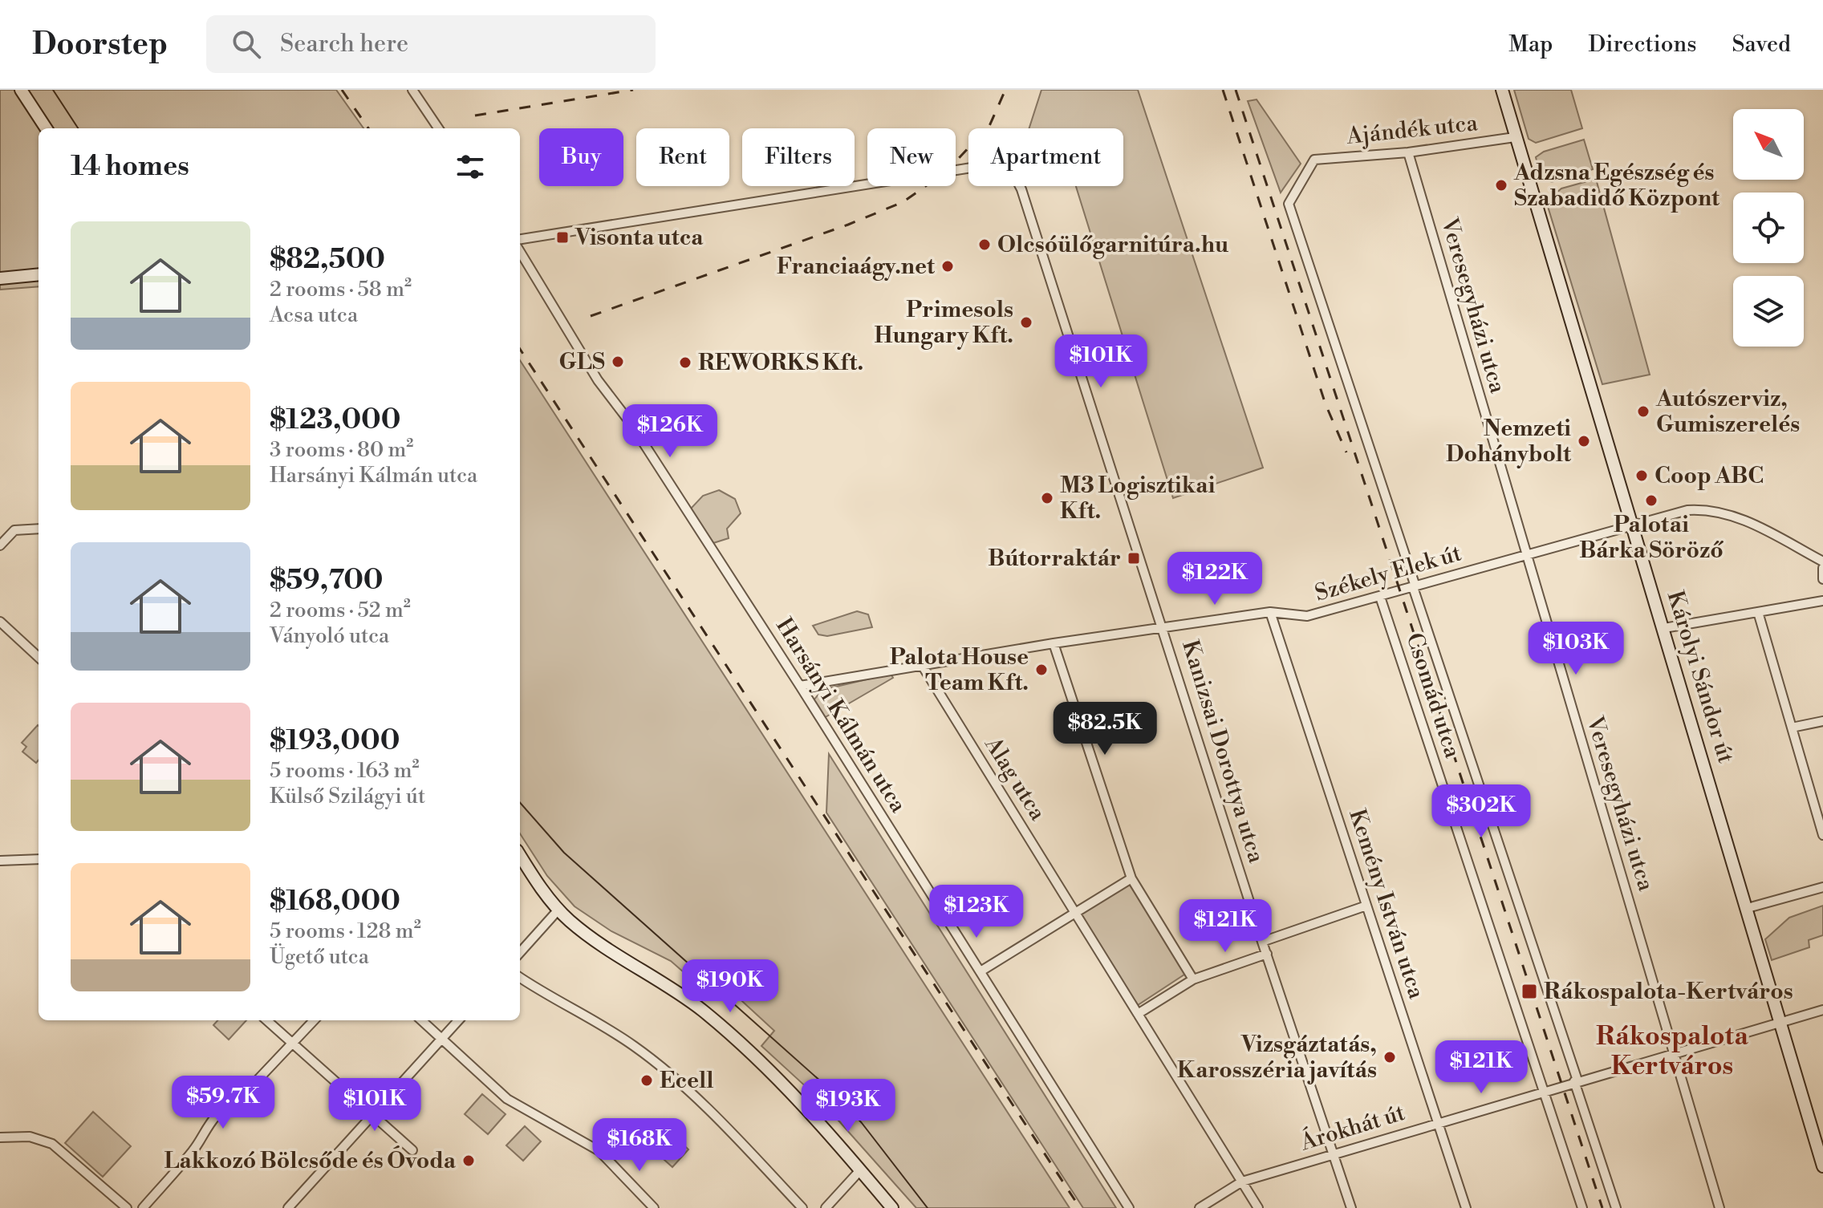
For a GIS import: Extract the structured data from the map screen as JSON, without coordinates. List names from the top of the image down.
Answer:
{
  "streets": {
    "street": [
      "Ajándék utca",
      "Veresegyházi utca",
      "Székely Elek út",
      "Károlyi Sándor út",
      "Csomád utca",
      "Harsányi Kálmán utca",
      "Kanizsai Dorottya utca",
      "Alag utca",
      "Kemény István utca",
      "Árokhát út"
    ]
  },
  "crossings": [
    ["Ajándék utca", "Veresegyházi utca"],
    ["Ajándék utca", "Károlyi Sándor út"],
    ["Ajándék utca", "Csomád utca"],
    ["Veresegyházi utca", "Székely Elek út"],
    ["Veresegyházi utca", "Árokhát út"],
    ["Székely Elek út", "Károlyi Sándor út"],
    ["Székely Elek út", "Csomád utca"],
    ["Székely Elek út", "Harsányi Kálmán utca"],
    ["Székely Elek út", "Kanizsai Dorottya utca"],
    ["Székely Elek út", "Alag utca"],
    ["Székely Elek út", "Kemény István utca"],
    ["Károlyi Sándor út", "Árokhát út"],
    ["Csomád utca", "Árokhát út"],
    ["Kanizsai Dorottya utca", "Árokhát út"],
    ["Kemény István utca", "Árokhát út"]
  ],
  "districts": ["Rákospalota Kertváros"],
  "places": {
    "other": [
      "Adzsna Egészség és Szabadidő Központ",
      "Olcsóülőgarnitúra.hu",
      "Franciaágy.net",
      "Primesols Hungary Kft.",
      "GLS",
      "REWORKS Kft.",
      "Autószerviz, Gumiszerelés",
      "Nemzeti Dohánybolt",
      "Coop ABC",
      "M3 Logisztikai Kft.",
      "Palotai Bárka Söröző",
      "Palota House Team Kft.",
      "Vizsgáztatás, Karosszéria javítás",
      "Ecell",
      "Lakkozó Bölcsőde és Óvoda"
    ],
    "transit": ["Visonta utca", "Bútorraktár", "Rákospalota-Kertváros"]
  },
  "north": "top left",
  "page": {
    "header": "Doorstep",
    "search": "Search here",
    "nav": ["Map", "Directions", "Saved"],
    "chip": [
      "Buy",
      "Rent",
      "Filters",
      "New",
      "Apartment"
    ],
    "heading": "14 homes",
    "list": [
      {
        "name": "$82,500",
        "note": "2 rooms · 58 m² · Acsa utca"
      },
      {
        "name": "$123,000",
        "note": "3 rooms · 80 m² · Harsányi Kálmán utca"
      },
      {
        "name": "$59,700",
        "note": "2 rooms · 52 m² · Ványoló utca"
      },
      {
        "name": "$193,000",
        "note": "5 rooms · 163 m² · Külső Szilágyi út"
      },
      {
        "name": "$168,000",
        "note": "5 rooms · 128 m² · Ügető utca"
      }
    ],
    "price": [
      "$101K",
      "$126K",
      "$122K",
      "$103K",
      "$82.5K",
      "$302K",
      "$123K",
      "$121K",
      "$190K",
      "$121K",
      "$59.7K",
      "$101K",
      "$193K",
      "$168K"
    ]
  }
}
